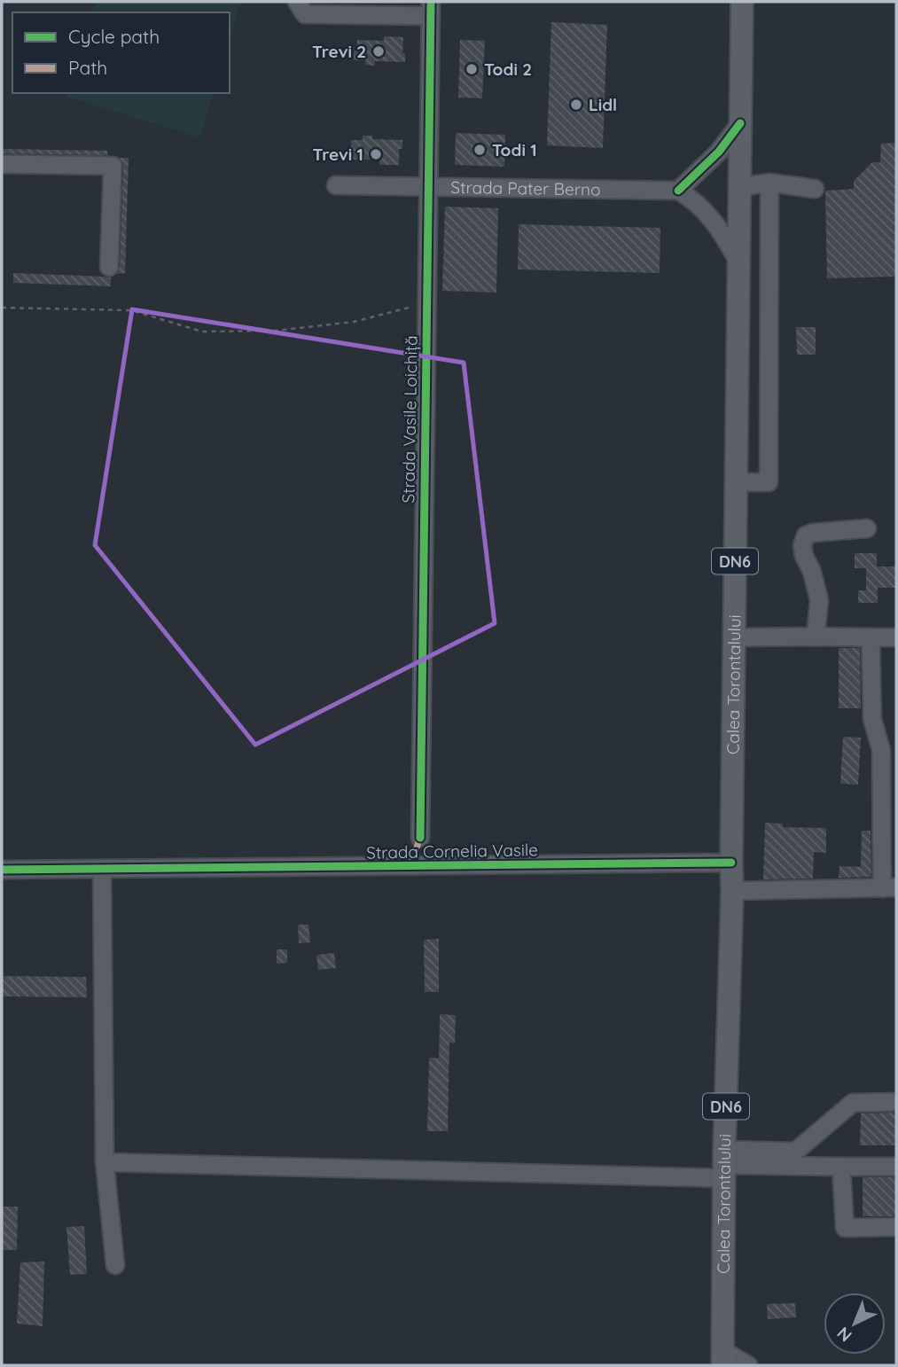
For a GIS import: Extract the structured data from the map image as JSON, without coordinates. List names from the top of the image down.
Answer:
{
  "streets": {
    "main road": ["DN6", "Calea Torontalului"],
    "street": ["Strada Pater Berno", "Strada Vasile Loichiță", "Strada Cornelia Vasile"]
  },
  "crossings": [
    ["Strada Pater Berno", "Strada Vasile Loichiță"],
    ["Calea Torontalului", "Strada Cornelia Vasile"]
  ],
  "places": [
    "Trevi 2",
    "Todi 2",
    "Lidl",
    "Todi 1",
    "Trevi 1"
  ],
  "legend": ["Cycle path", "Path"],
  "north": "bottom left"
}
